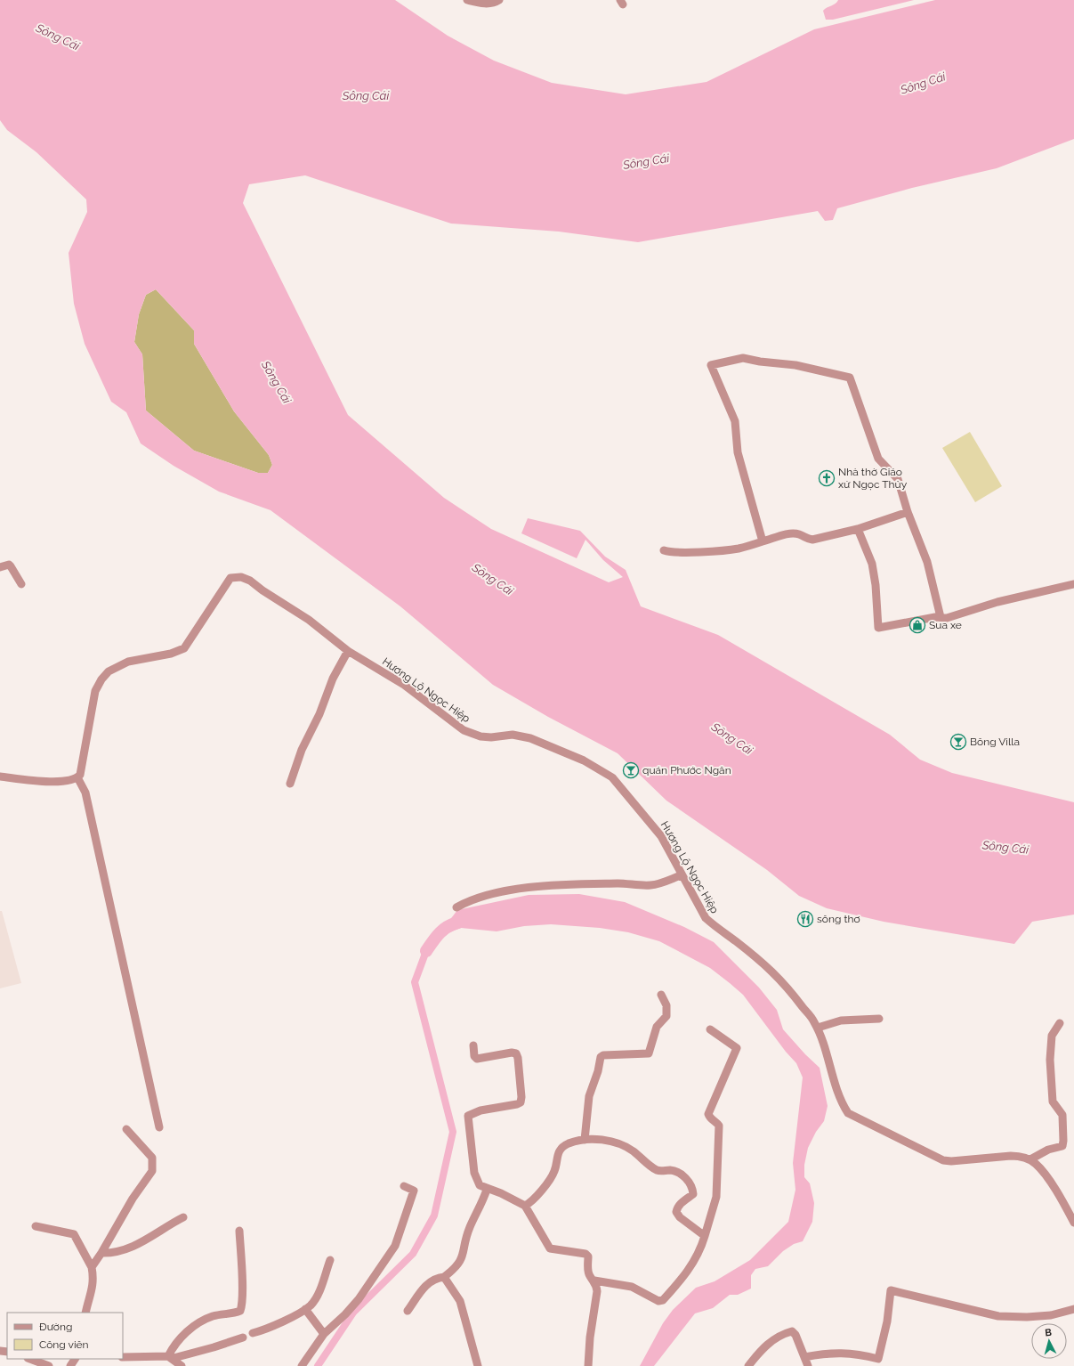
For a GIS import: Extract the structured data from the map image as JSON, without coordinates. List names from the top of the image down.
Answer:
{
  "streets": {
    "street": ["Hương Lộ Ngọc Hiệp"]
  },
  "water": ["Sông Cái"],
  "places": {
    "church": ["Nhà thờ Giáo xứ Ngọc Thủy"],
    "shop": ["Sua xe"],
    "bar": ["Bông Villa", "quán Phước Ngân"],
    "restaurant": ["sông thơ"]
  },
  "legend": ["Đường", "Công viên"],
  "north": "top"
}
